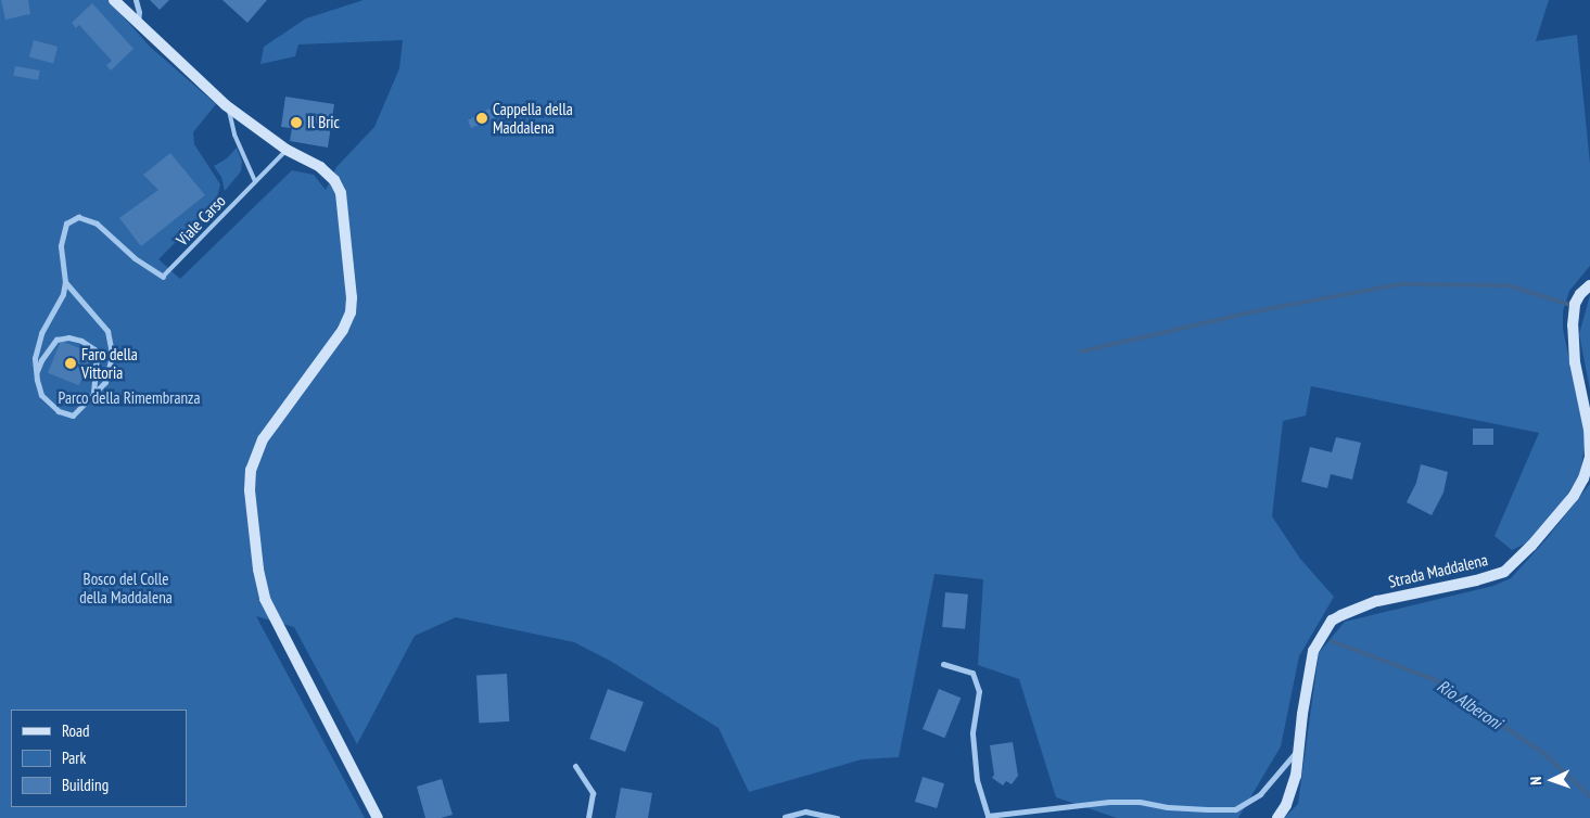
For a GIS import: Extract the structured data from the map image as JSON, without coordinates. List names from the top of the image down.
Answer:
{
  "streets": {
    "street": ["Strada Maddalena"],
    "lane": ["Viale Carso"]
  },
  "water": ["Rio Alberoni"],
  "parks": ["Parco della Rimembranza", "Bosco del Colle della Maddalena"],
  "places": ["Cappella della Maddalena", "Il Bric", "Faro della Vittoria"],
  "legend": ["Road", "Park", "Building"],
  "north": "left"
}
